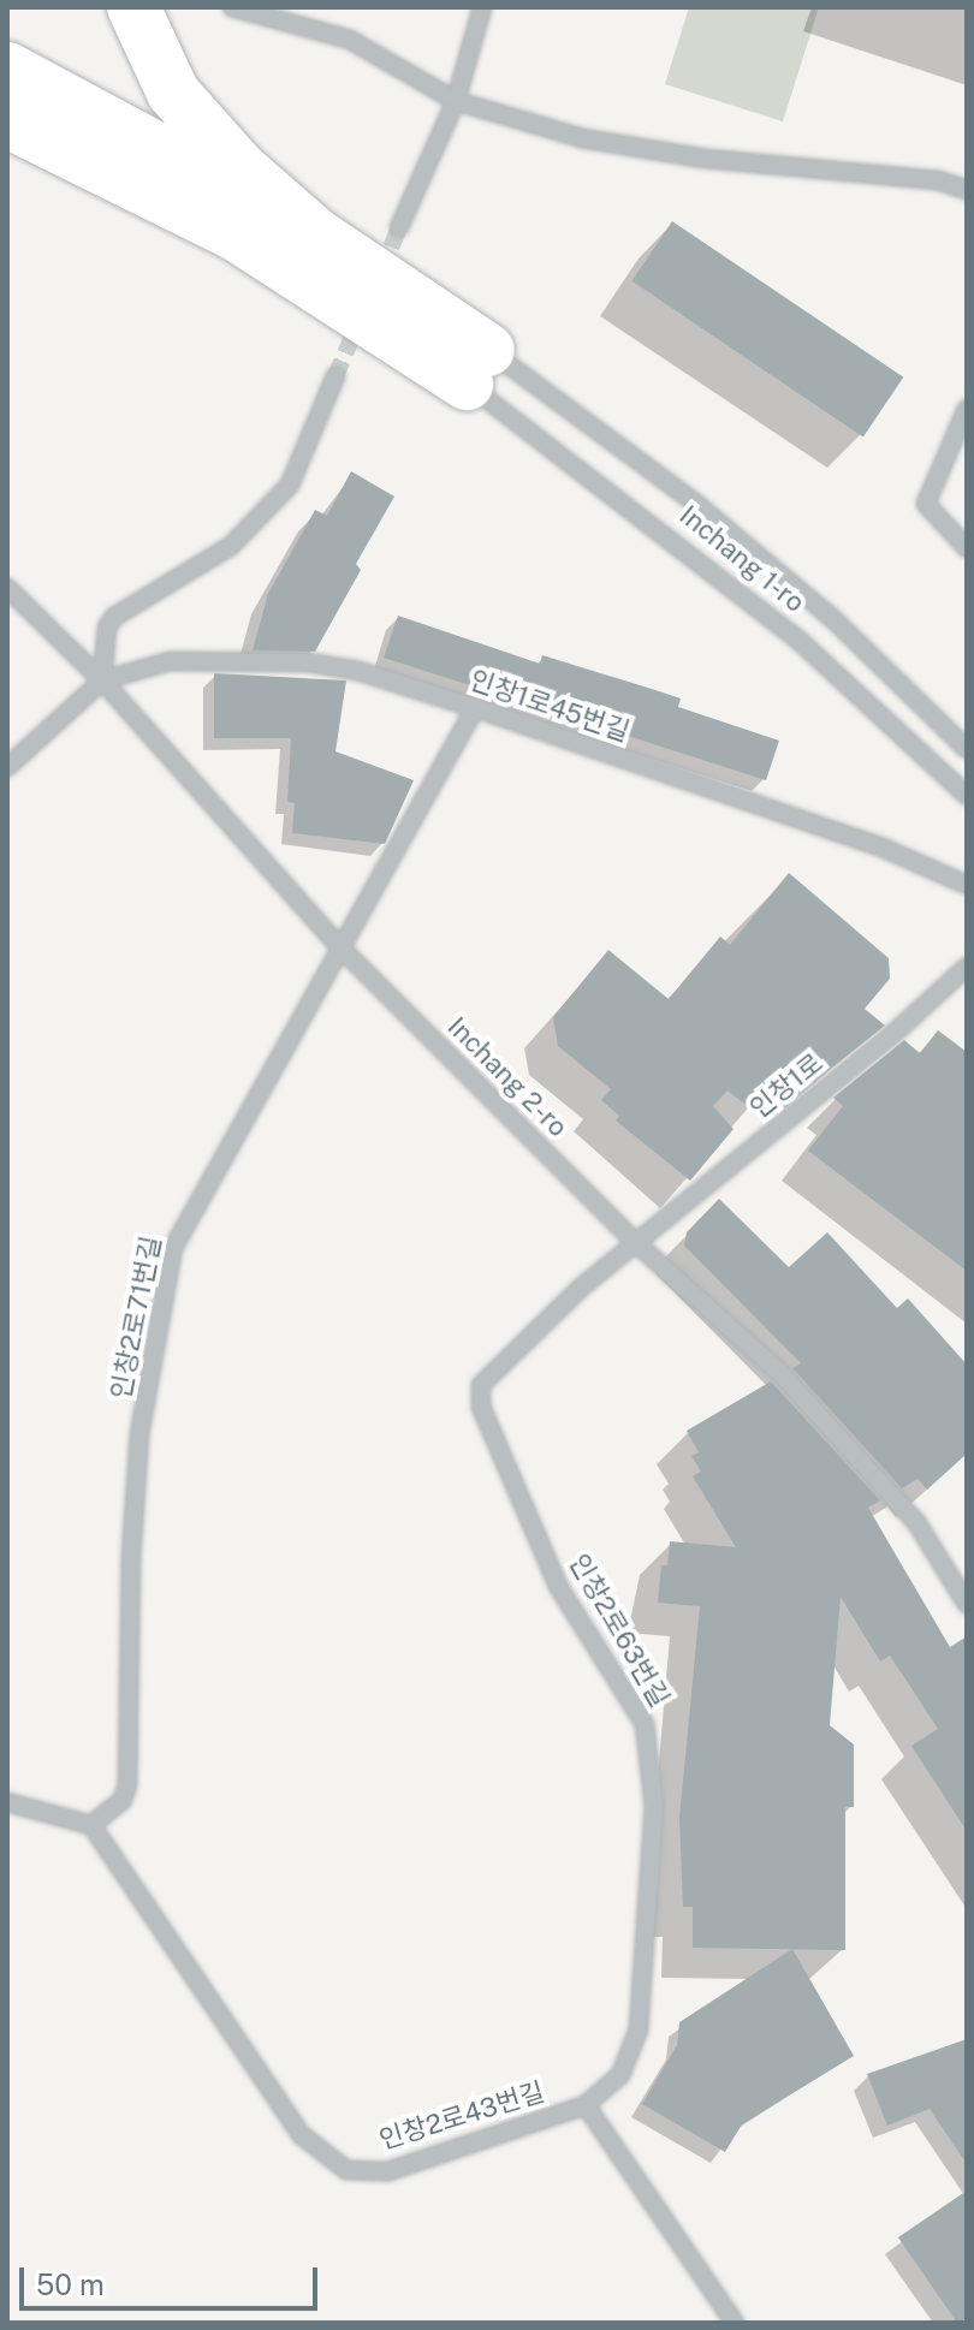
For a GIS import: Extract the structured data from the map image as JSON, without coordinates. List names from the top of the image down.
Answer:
{
  "streets": {
    "street": [
      "Inchang 1-ro",
      "인창1로45번길",
      "Inchang 2-ro",
      "인창1로",
      "인창2로71번길",
      "인창2로63번길",
      "인창2로43번길"
    ]
  },
  "crossings": [
    ["인창1로45번길", "Inchang 2-ro"],
    ["인창1로45번길", "인창2로71번길"],
    ["Inchang 2-ro", "인창1로"],
    ["Inchang 2-ro", "인창2로71번길"],
    ["Inchang 2-ro", "인창2로63번길"],
    ["인창1로", "인창2로63번길"],
    ["인창2로71번길", "인창2로43번길"],
    ["인창2로63번길", "인창2로43번길"]
  ],
  "scale_bar": "50 m"
}
